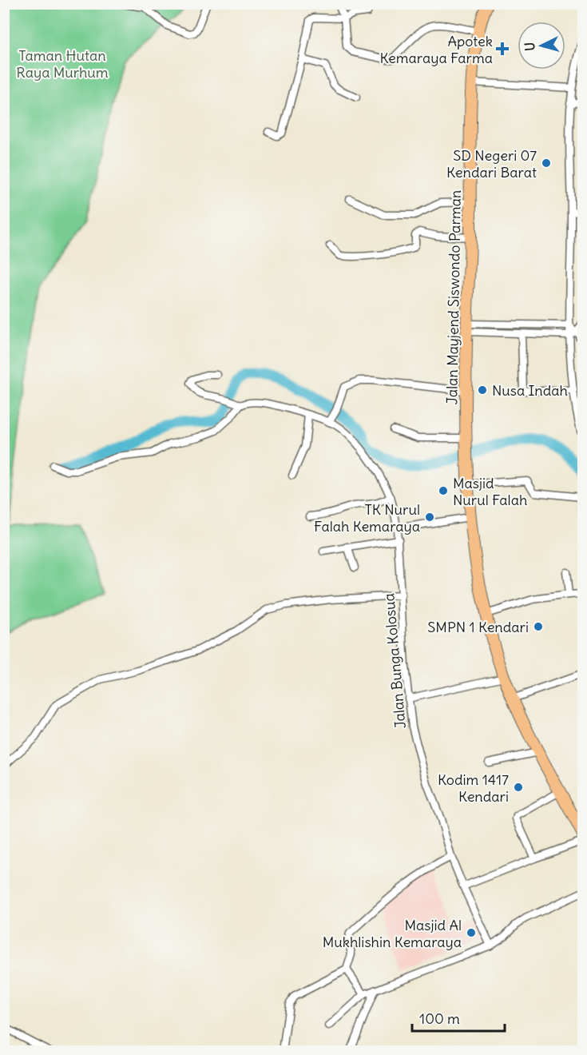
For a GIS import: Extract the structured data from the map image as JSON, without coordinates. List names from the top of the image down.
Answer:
{
  "streets": {
    "highway": ["Jalan Mayjend Siswondo Parman"],
    "street": ["Jalan Bunga Kolosua"]
  },
  "parks": ["Taman Hutan Raya Murhum"],
  "places": {
    "health": ["Apotek Kemaraya Farma"],
    "other": [
      "SD Negeri 07 Kendari Barat",
      "Nusa Indah",
      "Masjid Nurul Falah",
      "TK Nurul Falah Kemaraya",
      "SMPN 1 Kendari",
      "Kodim 1417 Kendari",
      "Masjid Al Mukhlishin Kemaraya"
    ]
  },
  "scale_bar": "100 m",
  "north": "left"
}
